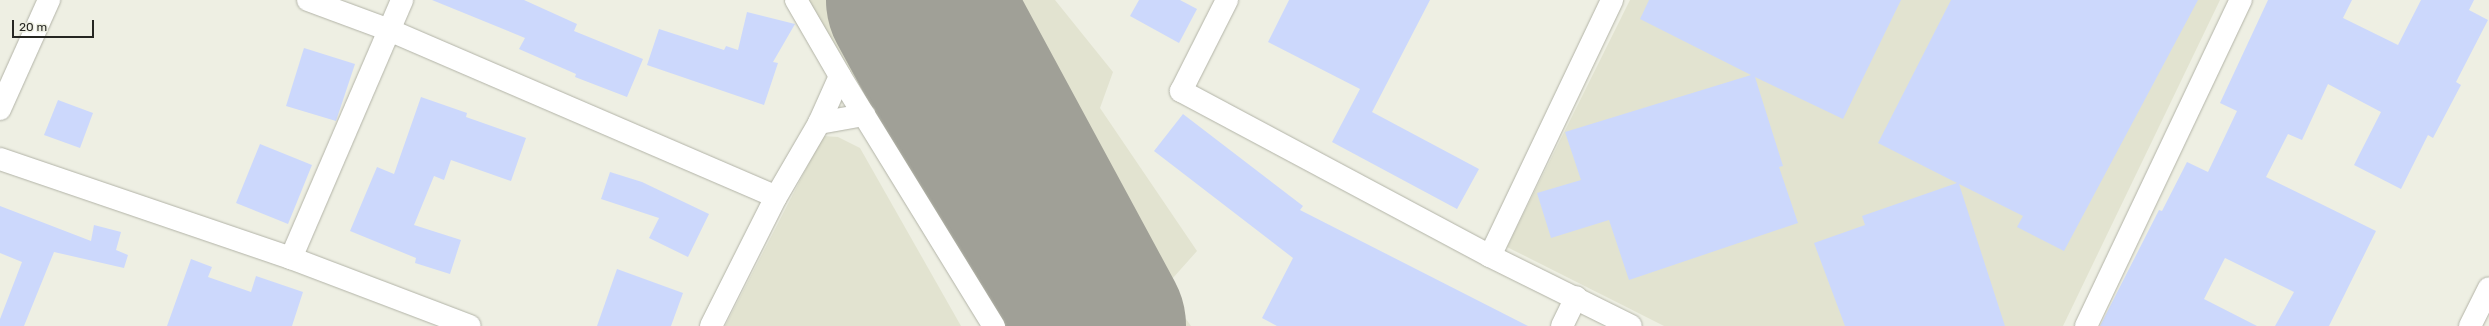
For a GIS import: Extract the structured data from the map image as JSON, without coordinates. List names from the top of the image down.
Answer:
{
  "scale_bar": "20 m"
}
